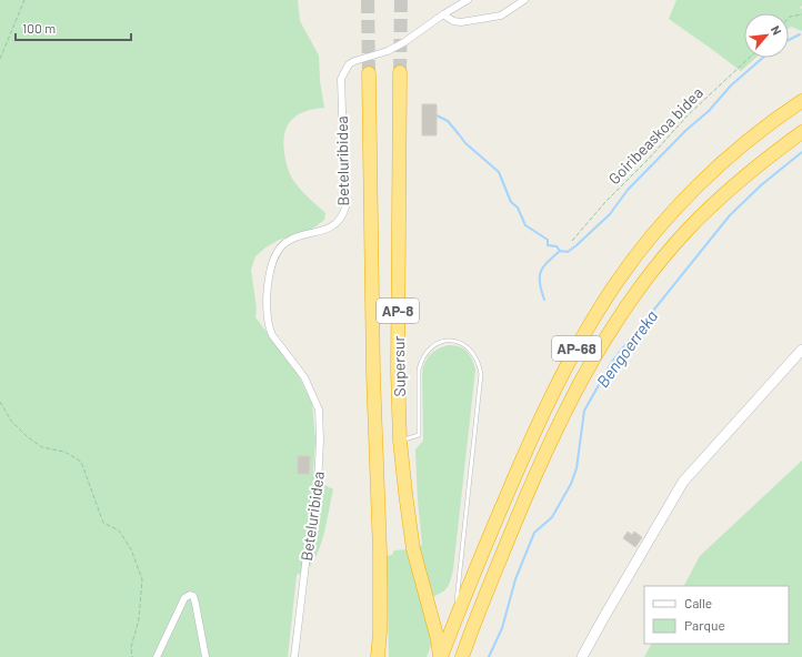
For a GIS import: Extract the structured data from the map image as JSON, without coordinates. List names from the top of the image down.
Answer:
{
  "streets": {
    "highway": ["AP-8", "AP-68", "Supersur"],
    "street": ["Beteluribidea"],
    "path": ["Goiribeaskoa bidea"]
  },
  "crossings": [
    ["AP-68", "Supersur"]
  ],
  "water": ["Bengoerreka"],
  "legend": ["Calle", "Parque"],
  "scale_bar": "100 m",
  "north": "top right"
}
